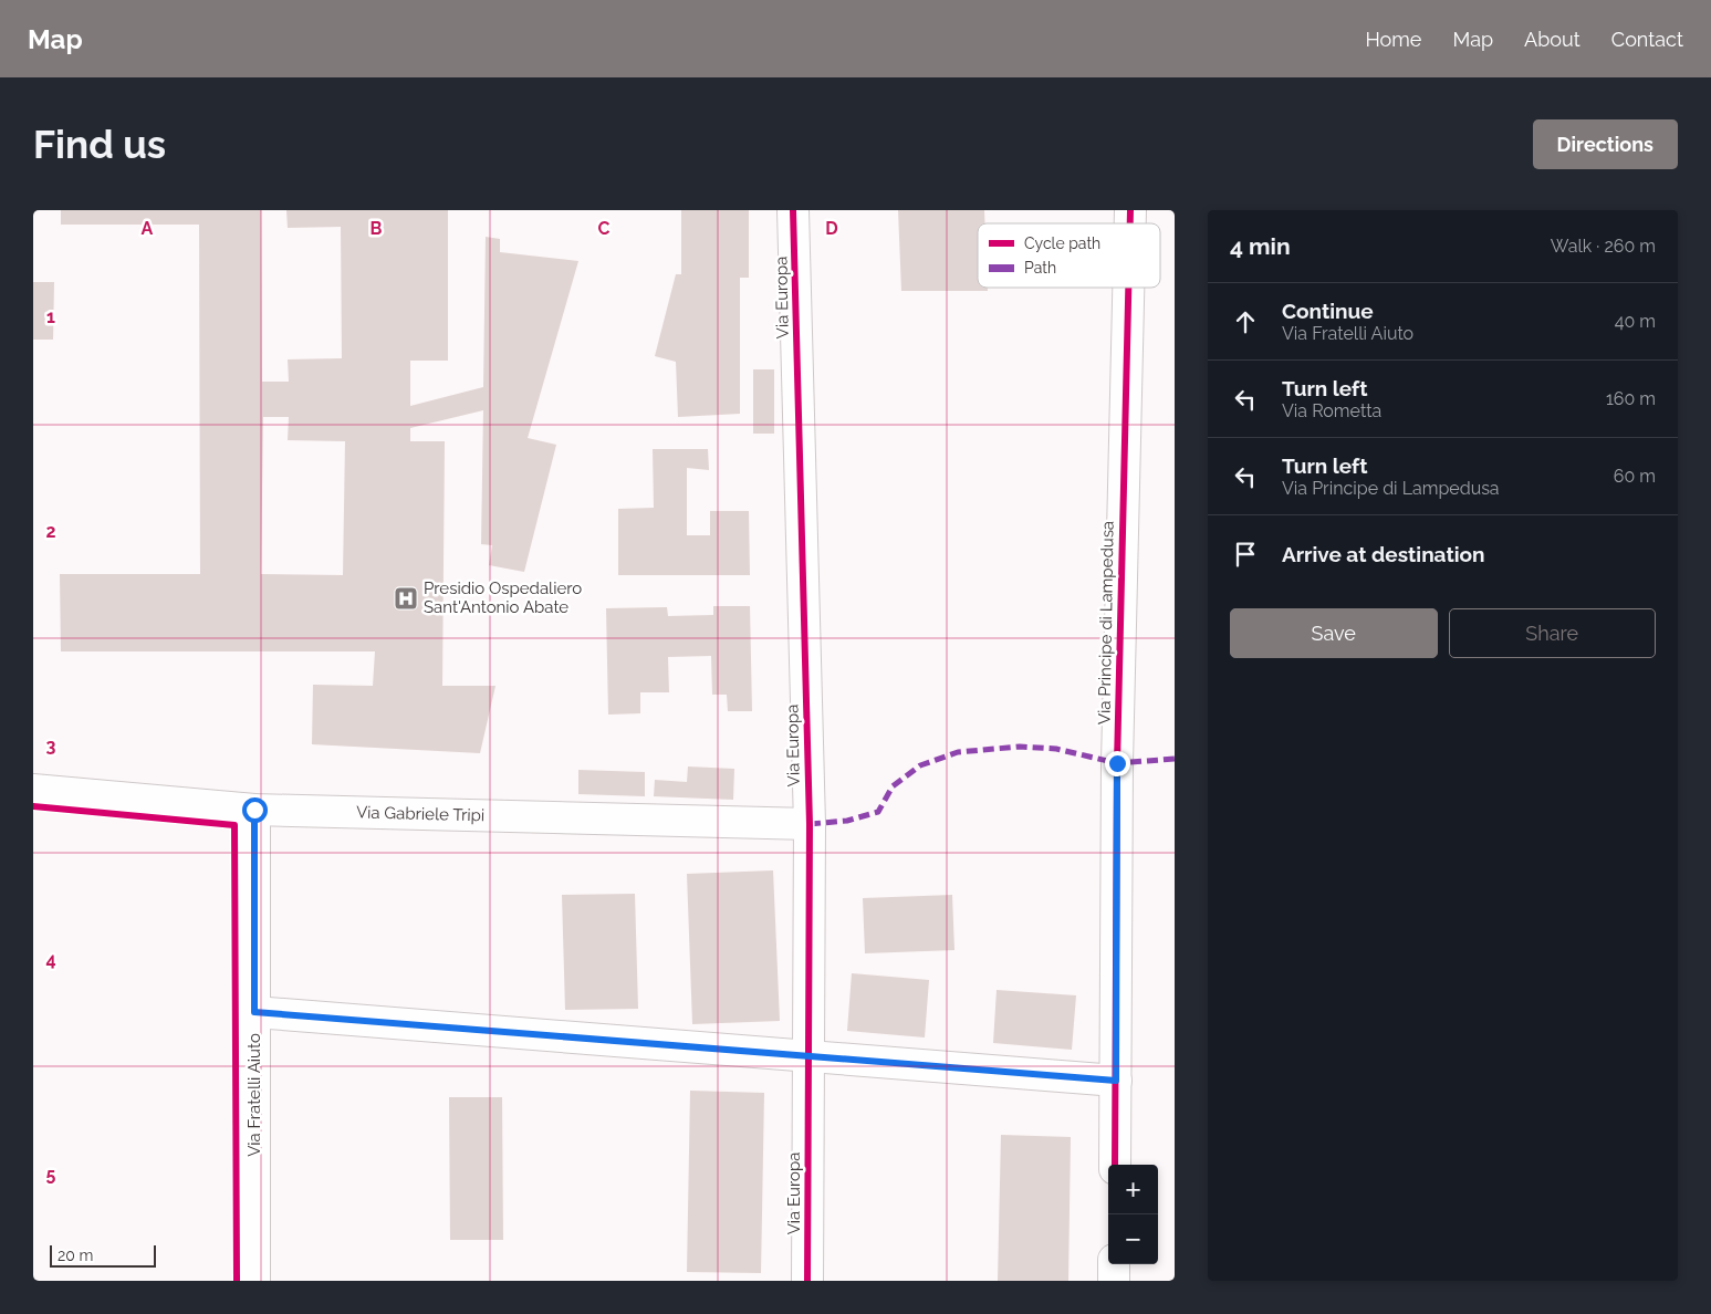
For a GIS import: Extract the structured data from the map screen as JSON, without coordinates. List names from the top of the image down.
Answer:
{
  "streets": {
    "street": [
      "Via Europa",
      "Via Principe di Lampedusa",
      "Via Gabriele Tripi",
      "Via Fratelli Aiuto"
    ]
  },
  "crossings": [
    ["Via Europa", "Via Gabriele Tripi"],
    ["Via Gabriele Tripi", "Via Fratelli Aiuto"]
  ],
  "places": {
    "hospital": ["Presidio Ospedaliero Sant'Antonio Abate"]
  },
  "legend": ["Cycle path", "Path"],
  "scale_bar": "20 m",
  "page": {
    "header": "Map",
    "nav": [
      "Home",
      "Map",
      "About",
      "Contact"
    ],
    "buttons": [
      "Directions",
      ["Save", "Share"]
    ],
    "title": "Find us",
    "heading": ["4 min", "Walk · 260 m"],
    "list": [
      ["Continue", "Via Fratelli Aiuto", "40 m"],
      ["Turn left", "Via Rometta", "160 m"],
      ["Turn left", "Via Principe di Lampedusa", "60 m"],
      "Arrive at destination"
    ],
    "map_buttons": ["+", "−"],
    "scale": "20 m"
  },
  "grid": {
    "columns": [
      "A",
      "B",
      "C",
      "D"
    ],
    "rows": [
      "1",
      "2",
      "3",
      "4",
      "5"
    ]
  }
}
